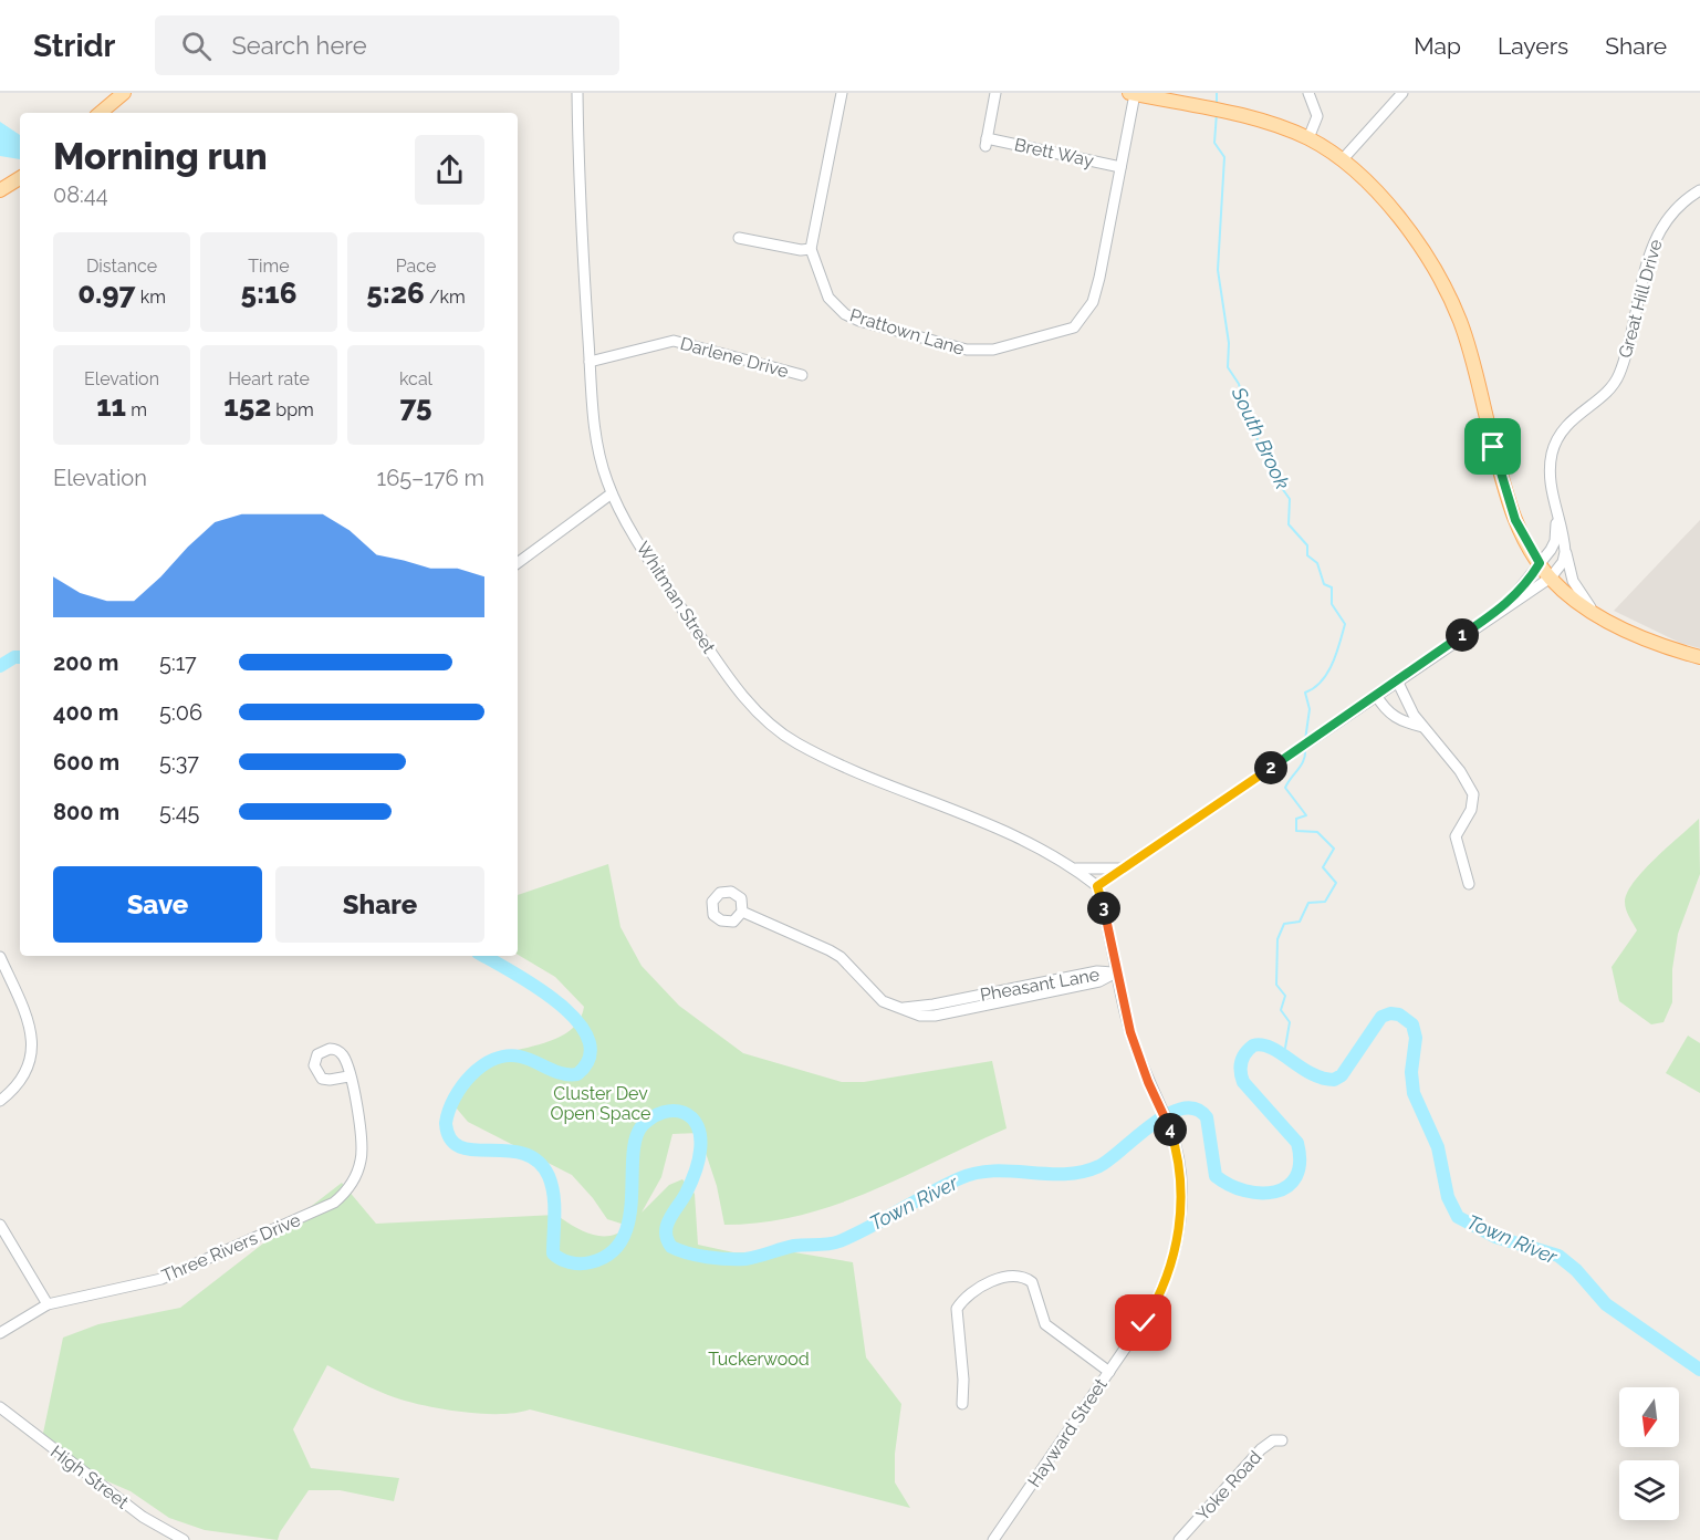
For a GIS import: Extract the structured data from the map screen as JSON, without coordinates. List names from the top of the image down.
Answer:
{
  "streets": {
    "street": [
      "Brett Way",
      "Great Hill Drive",
      "Prattown Lane",
      "Darlene Drive",
      "Whitman Street",
      "Pheasant Lane",
      "Three Rivers Drive",
      "Hayward Street",
      "High Street",
      "Yoke Road"
    ]
  },
  "crossings": [
    ["Brett Way", "Prattown Lane"],
    ["Darlene Drive", "Whitman Street"],
    ["Whitman Street", "Hayward Street"],
    ["Pheasant Lane", "Hayward Street"]
  ],
  "water": ["South Brook", "Town River"],
  "parks": ["Cluster Dev Open Space", "Tuckerwood"],
  "north": "bottom",
  "page": {
    "header": "Stridr",
    "search": "Search here",
    "nav": ["Map", "Layers", "Share"],
    "heading": ["Morning run", "08:44"],
    "stats": [
      ["Distance", "0.97 km"],
      ["Time", "5:16"],
      ["Pace", "5:26 /km"],
      ["Elevation", "11 m"],
      ["Heart rate", "152 bpm"],
      ["kcal", "75"]
    ],
    "chart": ["Elevation", "165–176 m"],
    "pins": [
      "1",
      "2",
      "3",
      "4"
    ],
    "list": [
      {
        "name": "200 m",
        "note": "5:17"
      },
      {
        "name": "400 m",
        "note": "5:06"
      },
      {
        "name": "600 m",
        "note": "5:37"
      },
      {
        "name": "800 m",
        "note": "5:45"
      }
    ],
    "buttons": ["Save", "Share"]
  }
}
